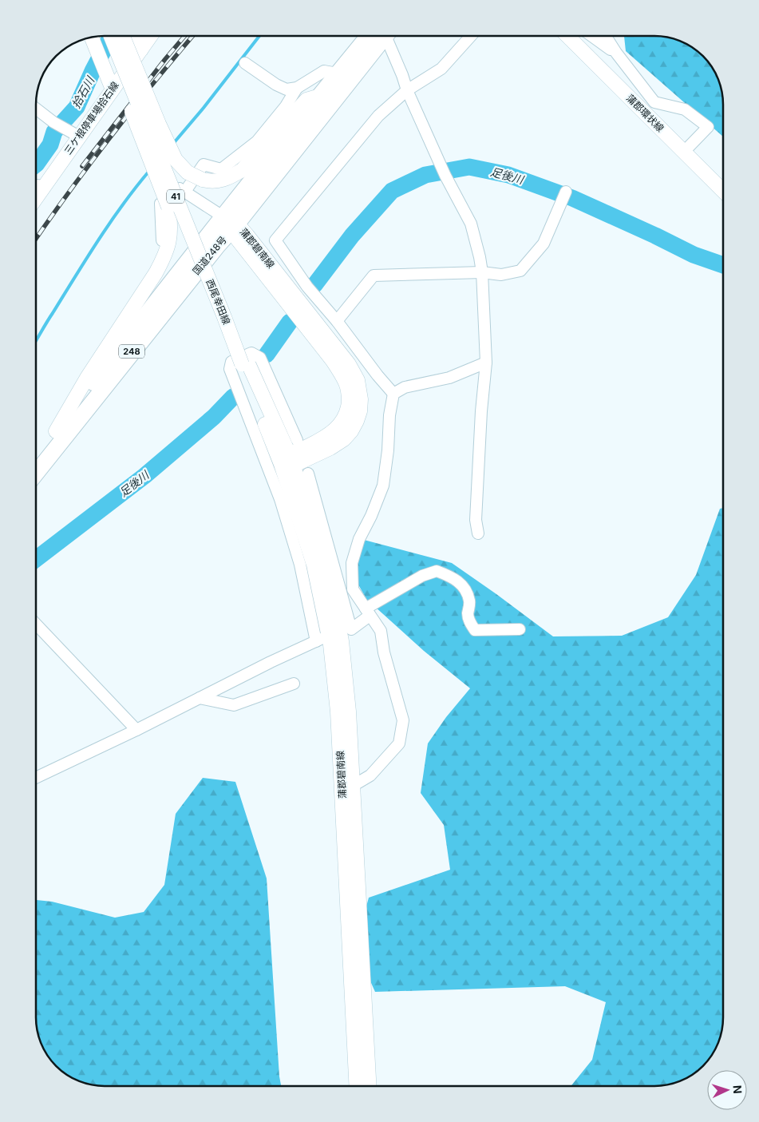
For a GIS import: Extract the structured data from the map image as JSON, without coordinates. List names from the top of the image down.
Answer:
{
  "streets": {
    "highway": ["国道248号", "248"],
    "main road": [
      "蒲郡環状線",
      "三ケ根停車場拾石線",
      "41",
      "蒲郡碧南線",
      "西尾幸田線"
    ]
  },
  "crossings": [
    ["三ケ根停車場拾石線", "41"],
    ["41", "国道248号"],
    ["蒲郡碧南線", "国道248号"],
    ["蒲郡碧南線", "西尾幸田線"]
  ],
  "water": ["拾石川", "足後川"],
  "north": "right"
}
